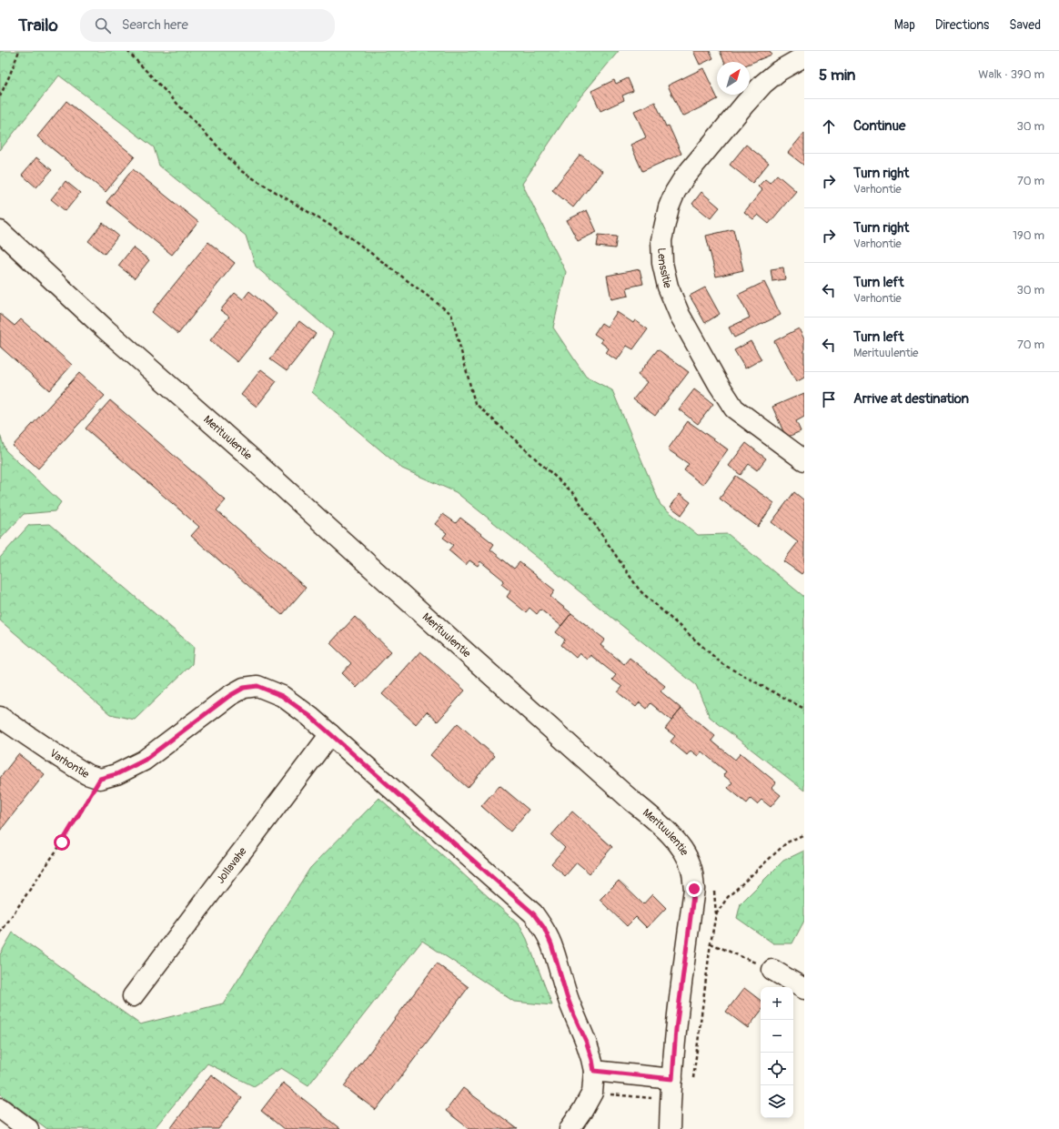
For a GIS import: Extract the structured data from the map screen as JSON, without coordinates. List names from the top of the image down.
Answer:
{
  "streets": {
    "street": [
      "Lenssitie",
      "Merituulentie",
      "Varhontie",
      "Jollavahe"
    ]
  },
  "crossings": [
    ["Varhontie", "Jollavahe"]
  ],
  "north": "top right",
  "page": {
    "header": "Trailo",
    "search": "Search here",
    "nav": ["Map", "Directions", "Saved"],
    "heading": ["5 min", "Walk · 390 m"],
    "list": [
      ["Continue", "30 m"],
      ["Turn right", "Varhontie", "70 m"],
      ["Turn right", "Varhontie", "190 m"],
      ["Turn left", "Varhontie", "30 m"],
      ["Turn left", "Merituulentie", "70 m"],
      "Arrive at destination"
    ],
    "map_buttons": ["+", "−"]
  }
}
